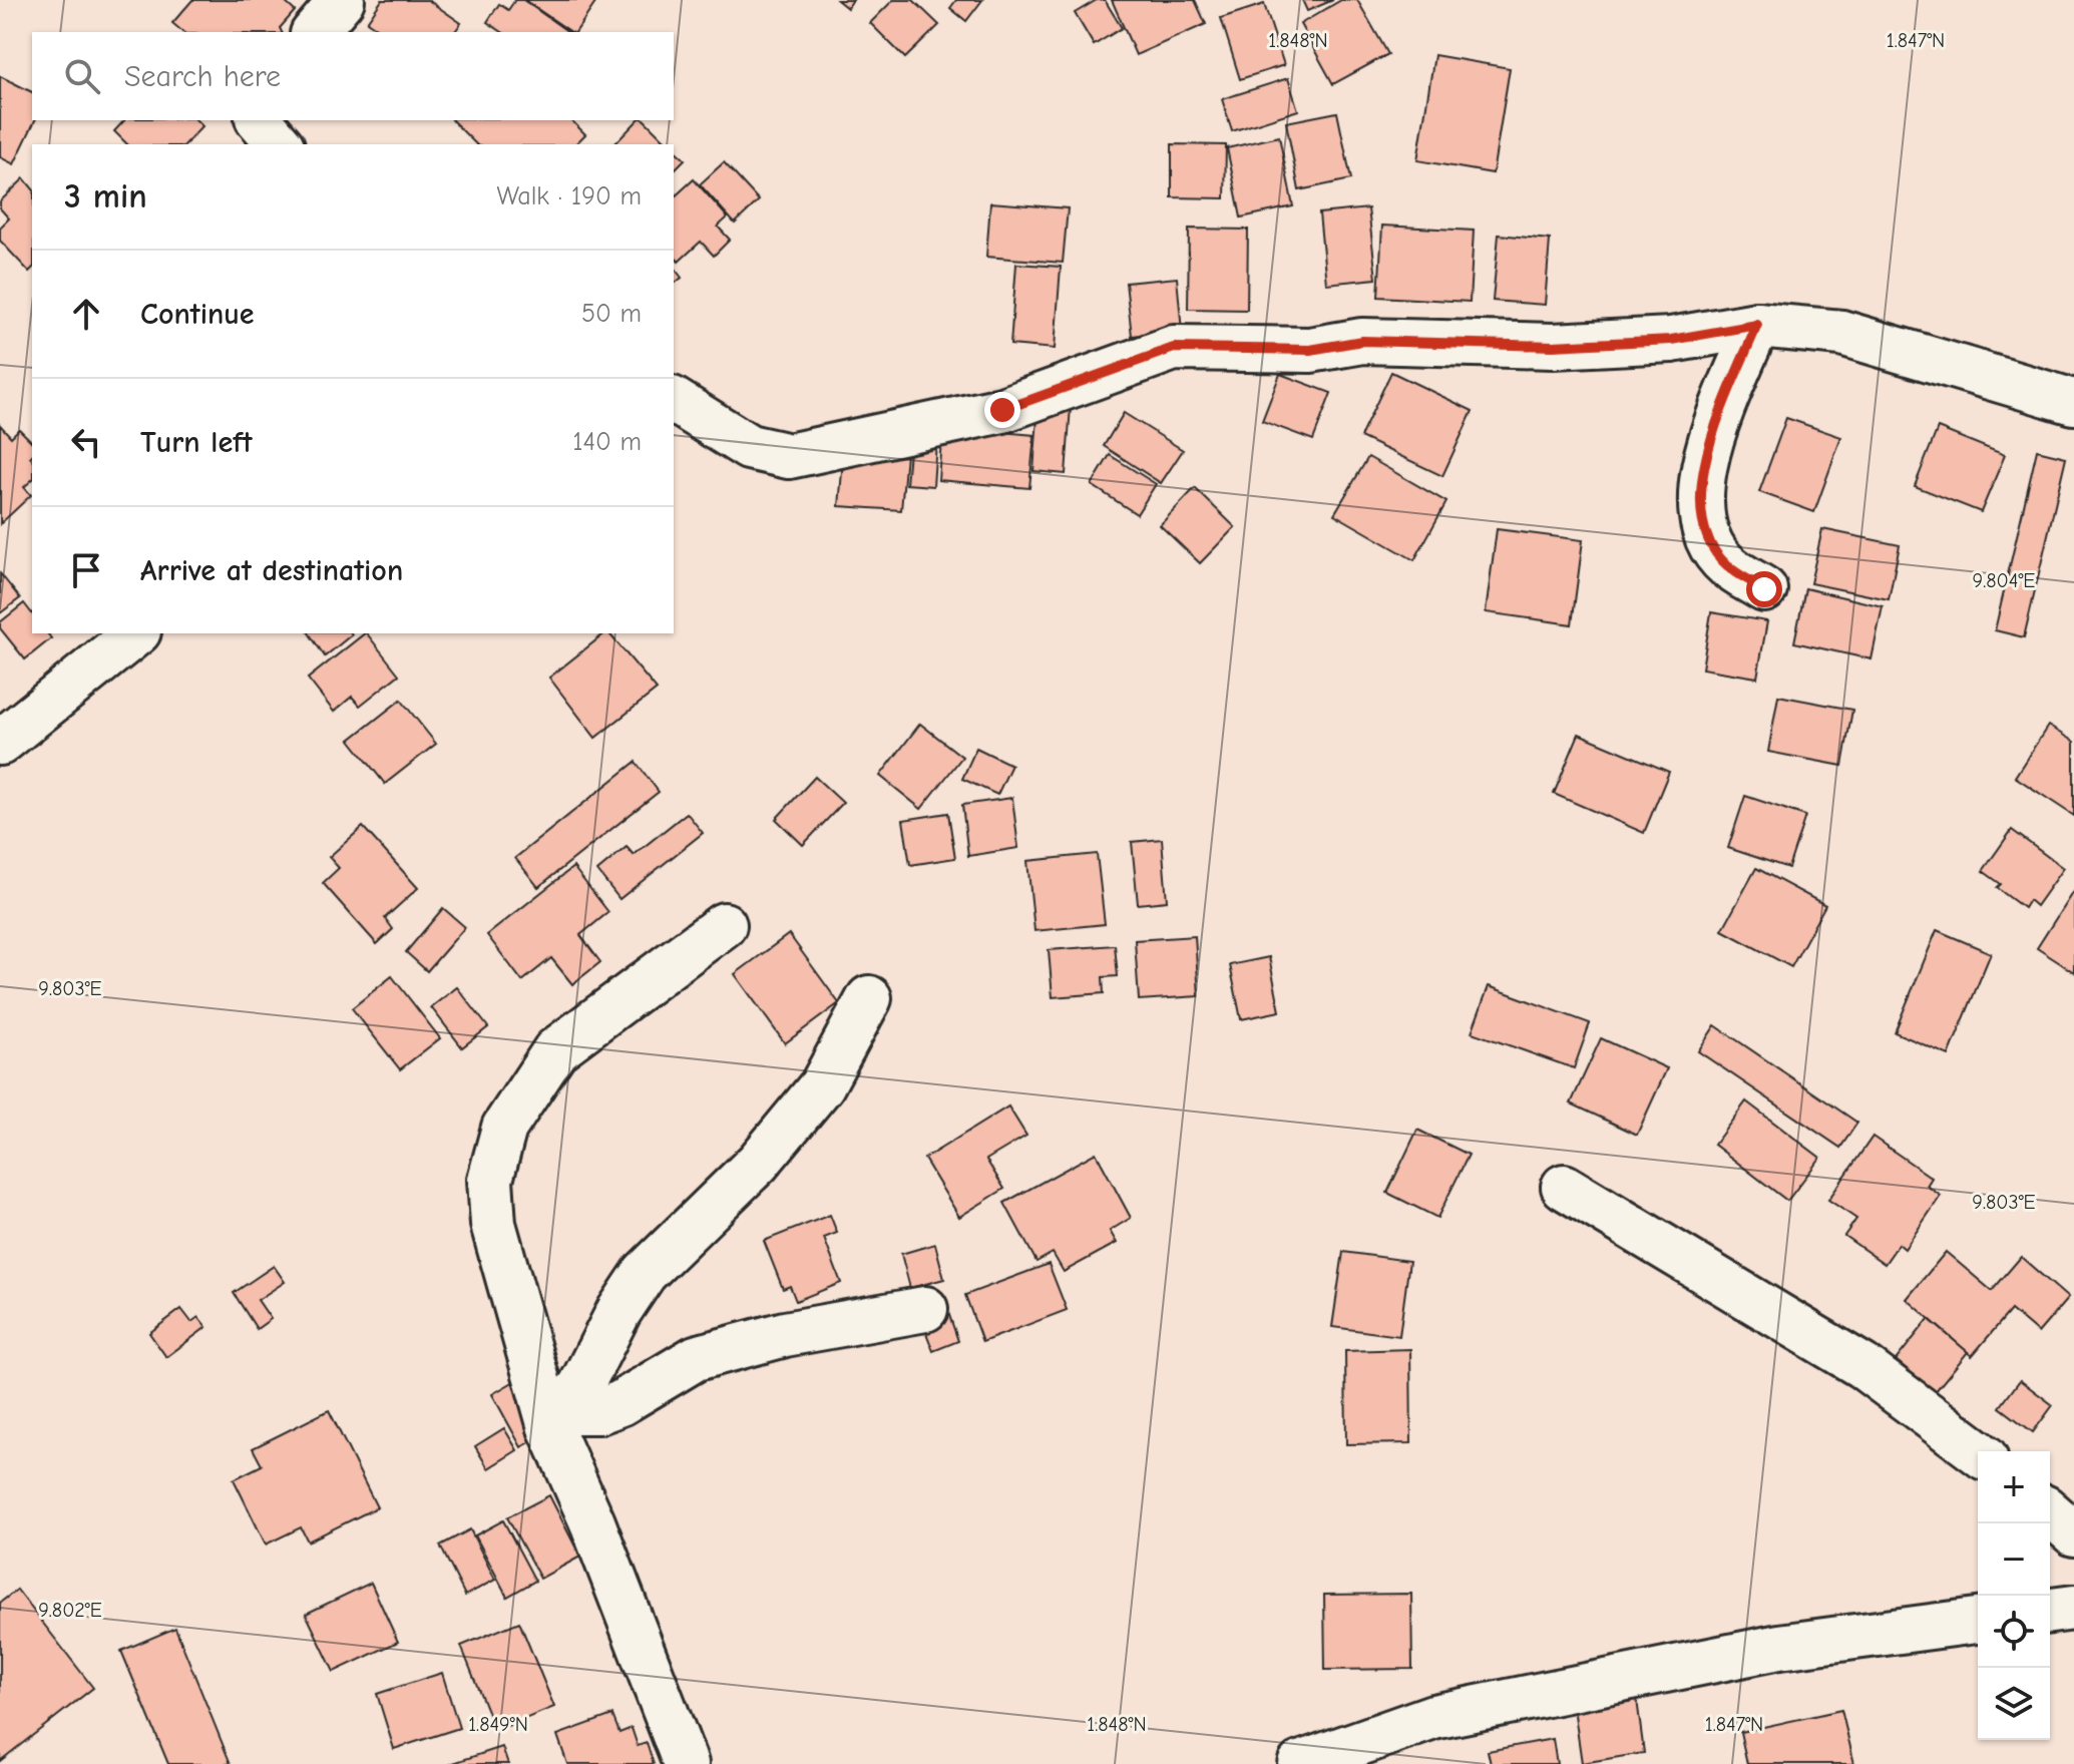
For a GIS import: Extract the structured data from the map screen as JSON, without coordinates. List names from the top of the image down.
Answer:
{
  "page": {
    "search": "Search here",
    "heading": ["3 min", "Walk · 190 m"],
    "list": [
      ["Continue", "50 m"],
      ["Turn left", "140 m"],
      "Arrive at destination"
    ],
    "map_buttons": ["+", "−"]
  },
  "coordinates": [
    "1.848°N",
    "1.847°N",
    "9.804°E",
    "9.803°E",
    "9.802°E",
    "1.849°N"
  ]
}
